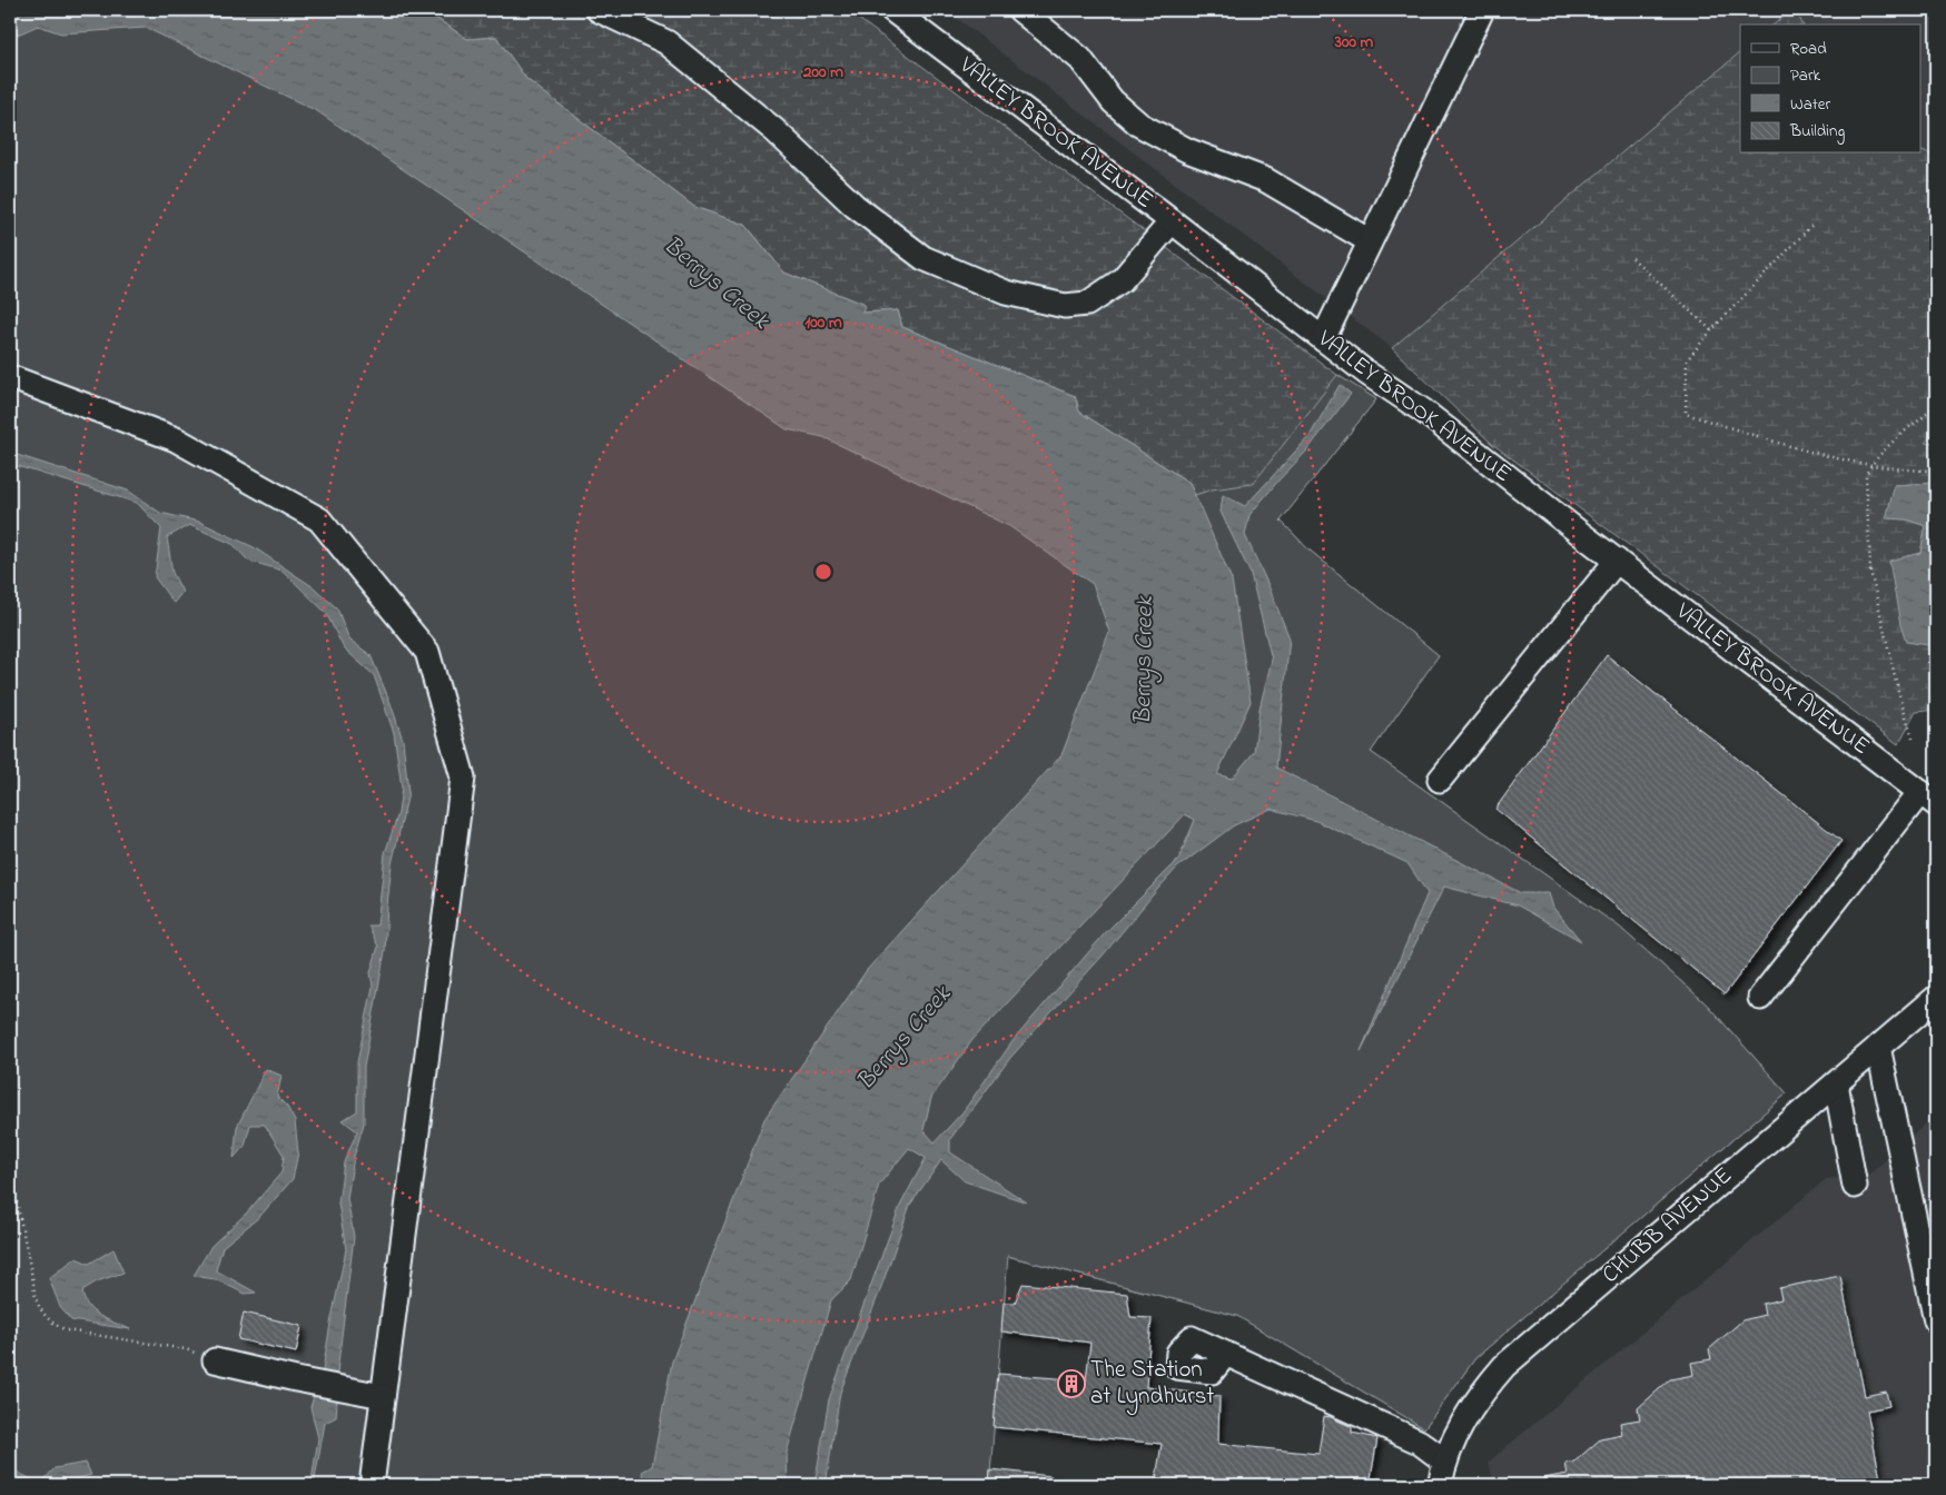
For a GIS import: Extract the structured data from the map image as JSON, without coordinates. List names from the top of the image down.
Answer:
{
  "streets": {
    "street": ["VALLEY BROOK AVENUE", "CHUBB AVENUE"]
  },
  "water": ["Berrys Creek"],
  "places": {
    "building": ["The Station at Lyndhurst"]
  },
  "legend": [
    "Road",
    "Park",
    "Water",
    "Building"
  ],
  "rings": ["300 m", "200 m", "100 m"]
}
